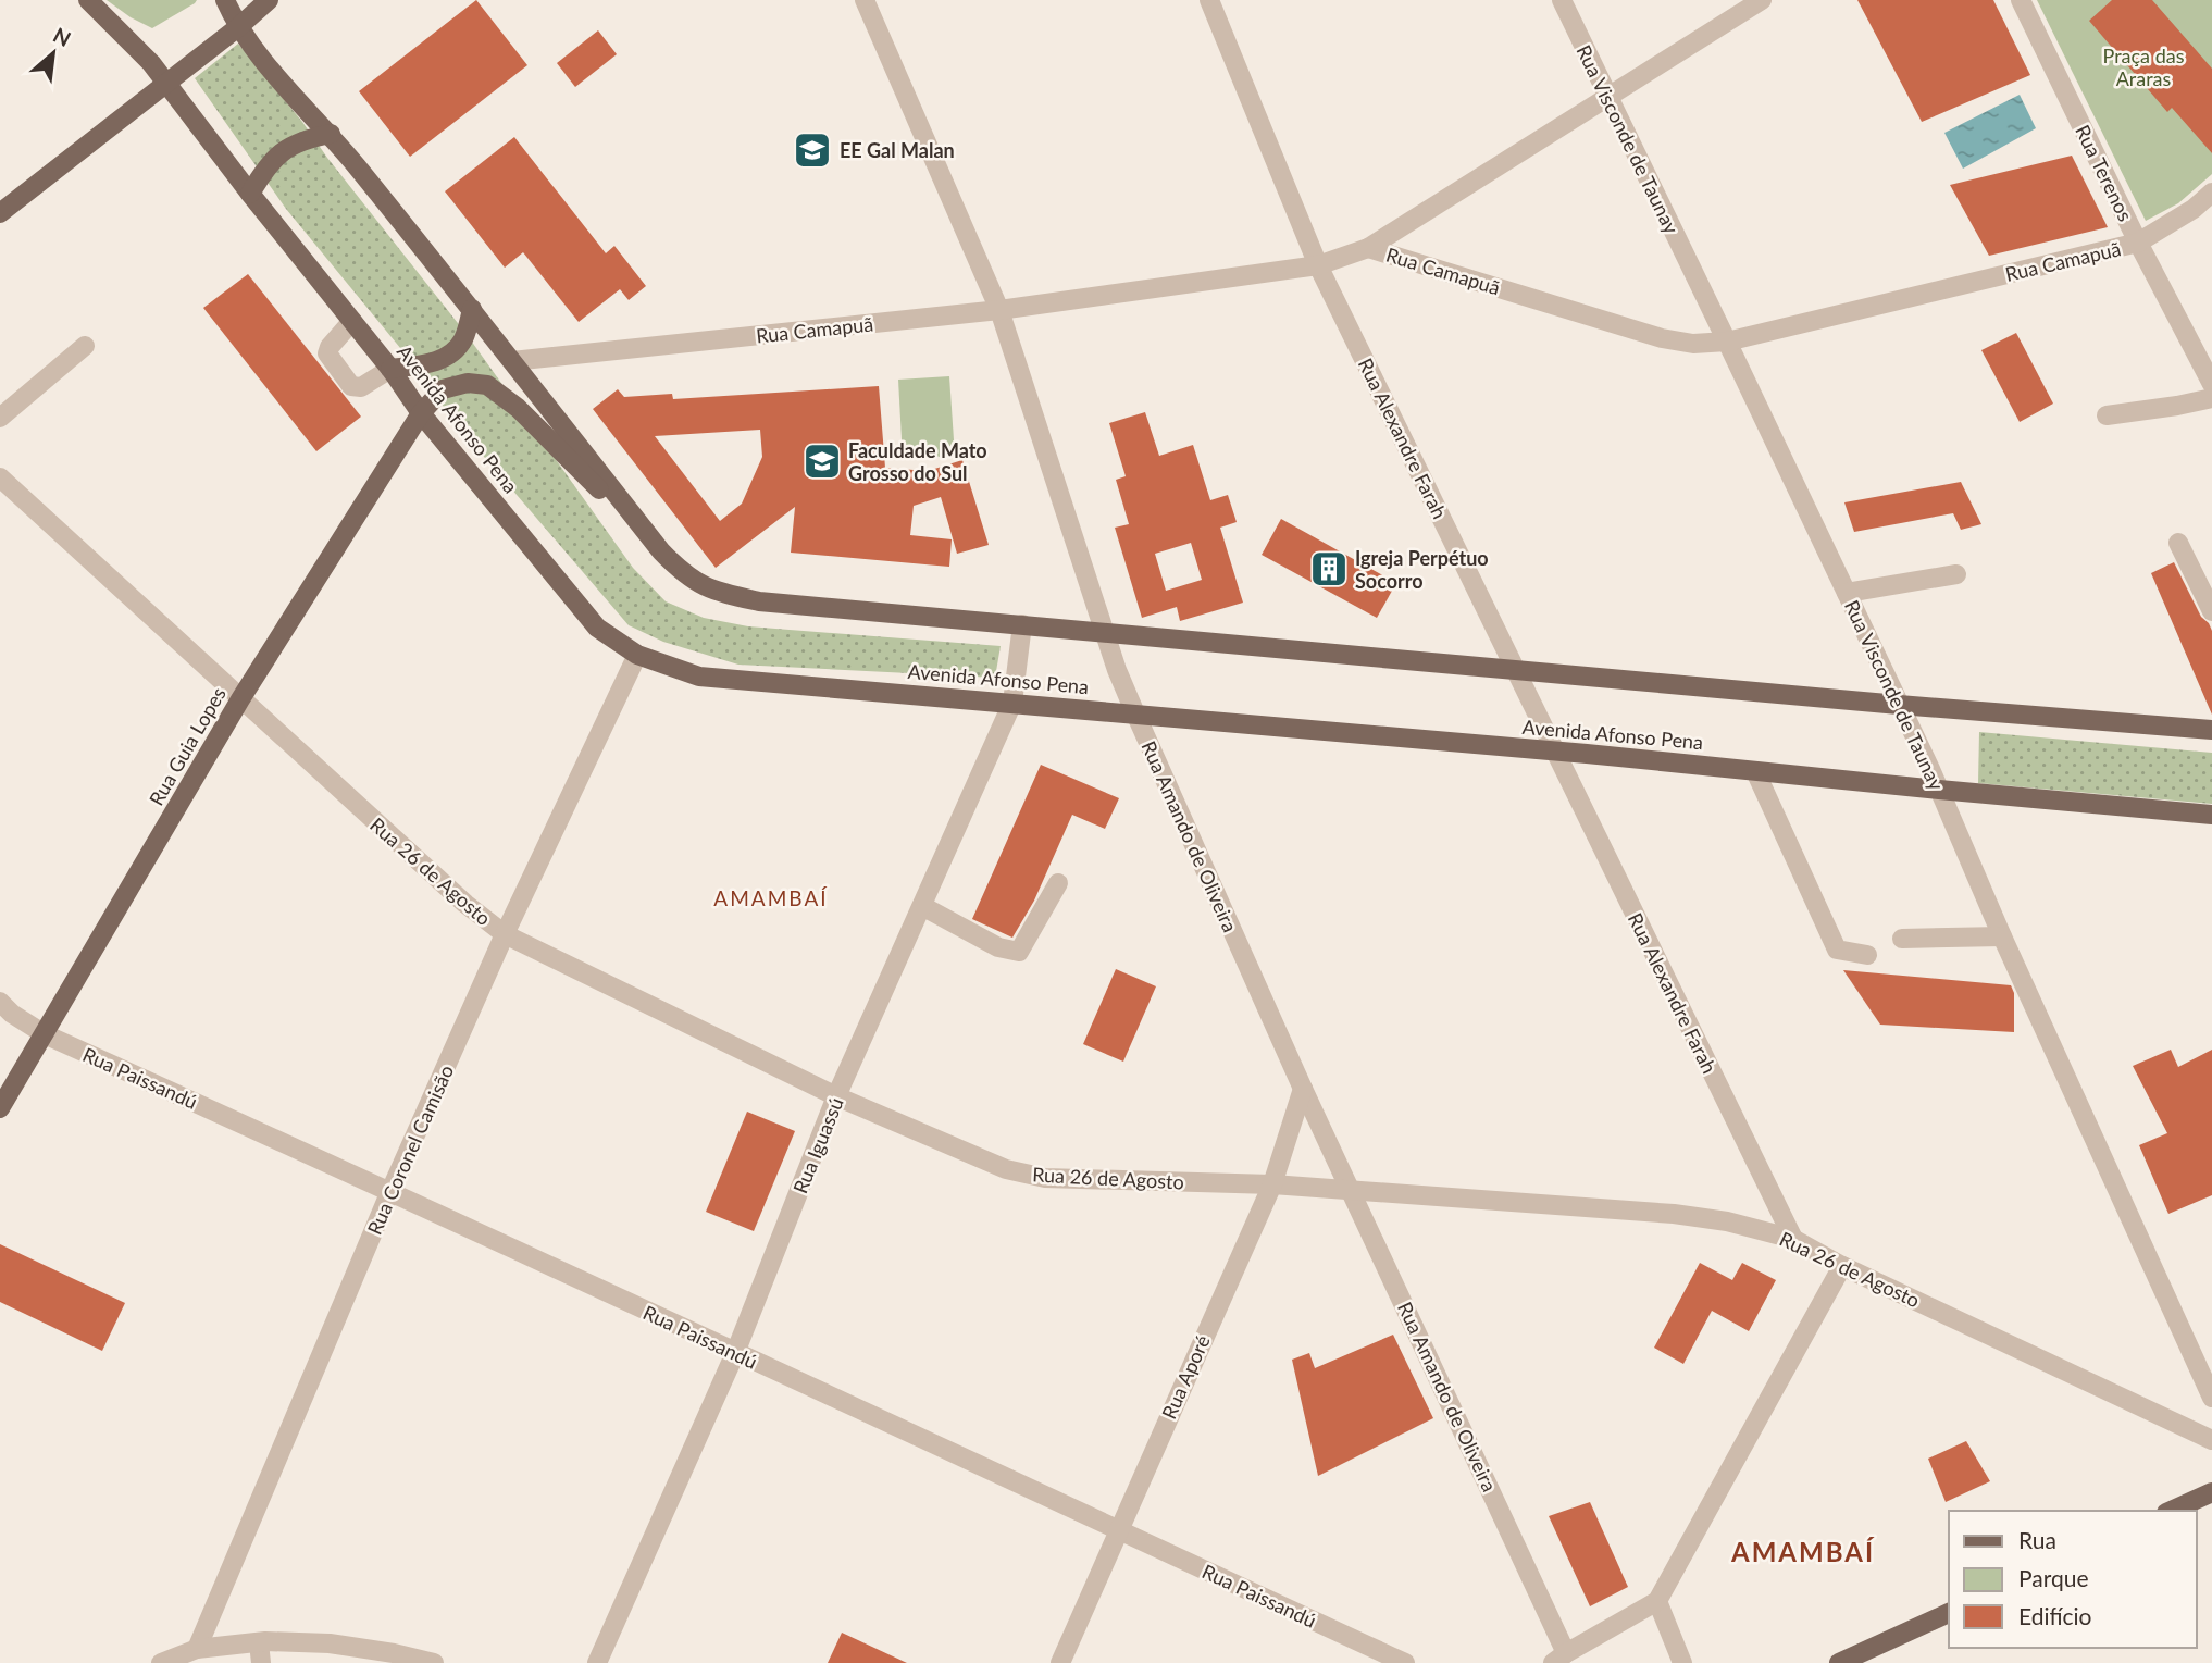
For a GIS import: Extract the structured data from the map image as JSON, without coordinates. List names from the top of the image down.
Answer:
{
  "streets": {
    "main road": ["Avenida Afonso Pena", "Rua Guia Lopes"],
    "street": [
      "Rua Visconde de Taunay",
      "Rua Terenos",
      "Rua Camapuã",
      "Rua Alexandre Farah",
      "Rua Amando de Oliveira",
      "Rua 26 de Agosto",
      "Rua Paissandú",
      "Rua Iguassú",
      "Rua Coronel Camisão",
      "Rua Aporé"
    ]
  },
  "crossings": [
    ["Rua Visconde de Taunay", "Rua Camapuã"],
    ["Rua Visconde de Taunay", "Avenida Afonso Pena"],
    ["Rua Terenos", "Rua Camapuã"],
    ["Rua Camapuã", "Rua Alexandre Farah"],
    ["Rua Camapuã", "Rua Amando de Oliveira"],
    ["Avenida Afonso Pena", "Rua Alexandre Farah"],
    ["Avenida Afonso Pena", "Rua Guia Lopes"],
    ["Avenida Afonso Pena", "Rua Amando de Oliveira"],
    ["Avenida Afonso Pena", "Rua Iguassú"],
    ["Avenida Afonso Pena", "Rua Coronel Camisão"],
    ["Rua Alexandre Farah", "Rua 26 de Agosto"],
    ["Rua Guia Lopes", "Rua 26 de Agosto"],
    ["Rua Guia Lopes", "Rua Paissandú"],
    ["Rua Amando de Oliveira", "Rua 26 de Agosto"],
    ["Rua Amando de Oliveira", "Rua Aporé"],
    ["Rua 26 de Agosto", "Rua Iguassú"],
    ["Rua 26 de Agosto", "Rua Coronel Camisão"],
    ["Rua 26 de Agosto", "Rua Aporé"],
    ["Rua Paissandú", "Rua Iguassú"],
    ["Rua Paissandú", "Rua Coronel Camisão"],
    ["Rua Paissandú", "Rua Aporé"]
  ],
  "districts": ["AMAMBAÍ", "AMAMBAÍ"],
  "parks": ["Praça das Araras"],
  "places": {
    "school or university": ["EE Gal Malan", "Faculdade Mato Grosso do Sul"],
    "building": ["Igreja Perpétuo Socorro"]
  },
  "legend": ["Rua", "Parque", "Edifício"],
  "north": "top right"
}
